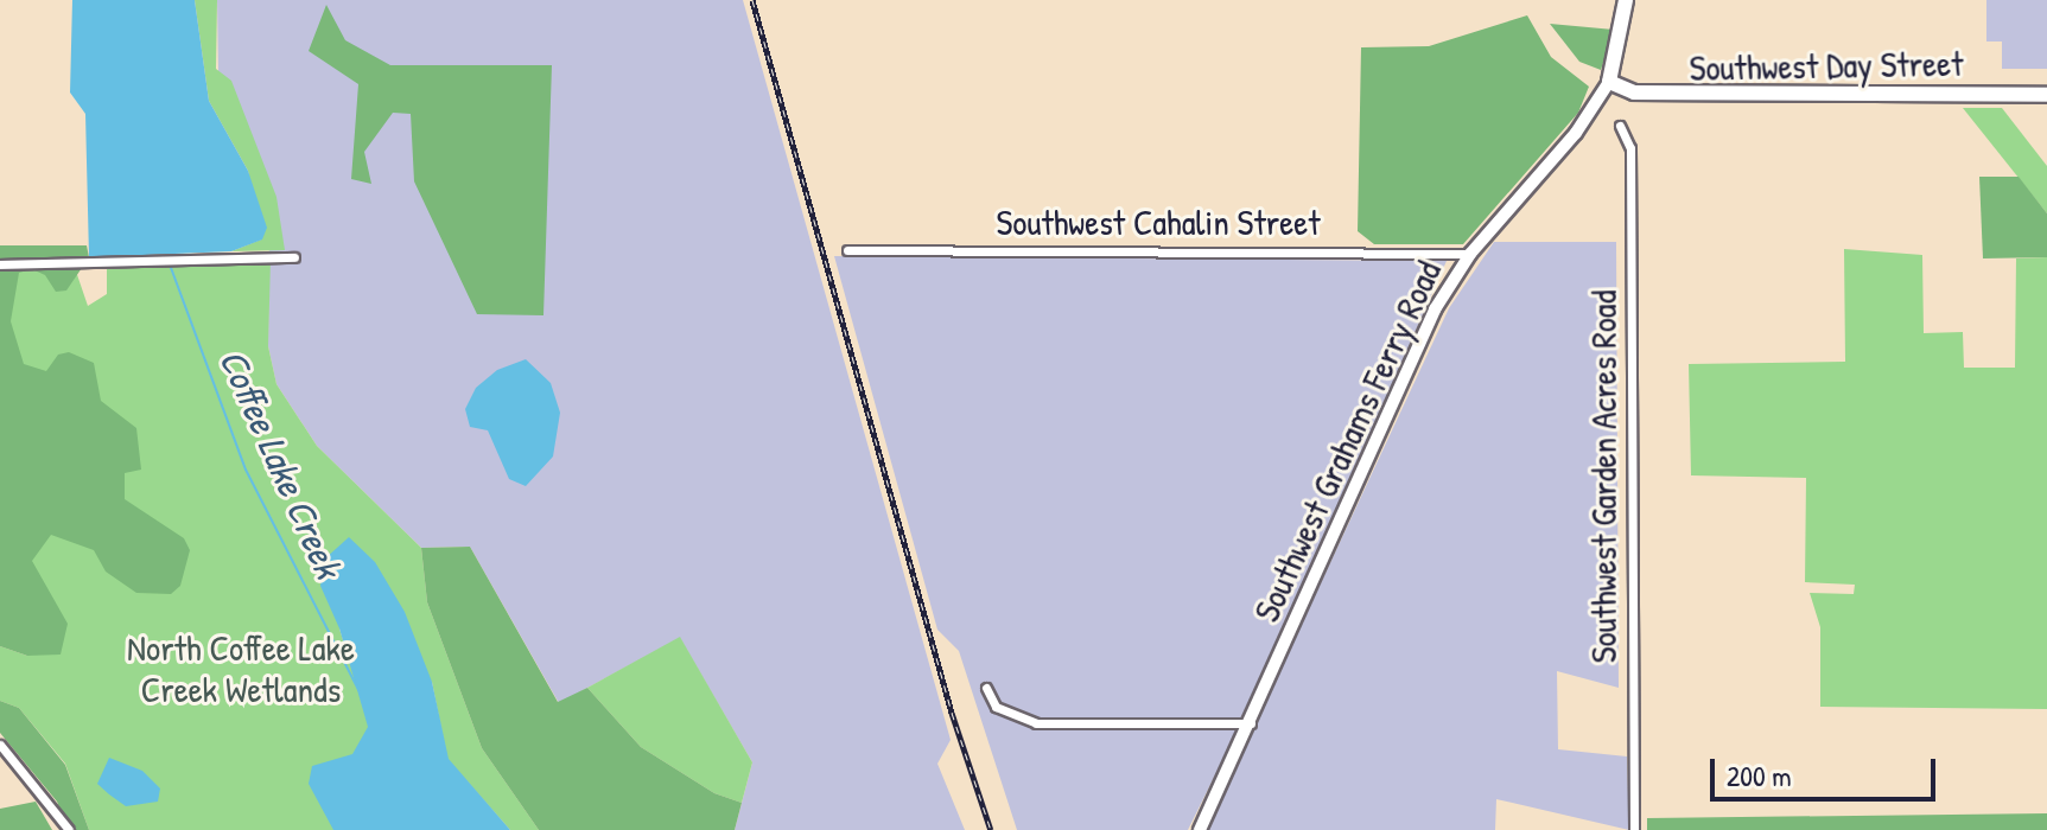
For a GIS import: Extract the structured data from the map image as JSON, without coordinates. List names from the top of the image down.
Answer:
{
  "streets": {
    "main road": ["Southwest Day Street", "Southwest Grahams Ferry Road"],
    "street": ["Southwest Cahalin Street", "Southwest Garden Acres Road"]
  },
  "crossings": [
    ["Southwest Day Street", "Southwest Grahams Ferry Road"],
    ["Southwest Cahalin Street", "Southwest Grahams Ferry Road"]
  ],
  "water": ["Coffee Lake Creek"],
  "parks": ["North Coffee Lake Creek Wetlands"],
  "scale_bar": "200 m"
}
